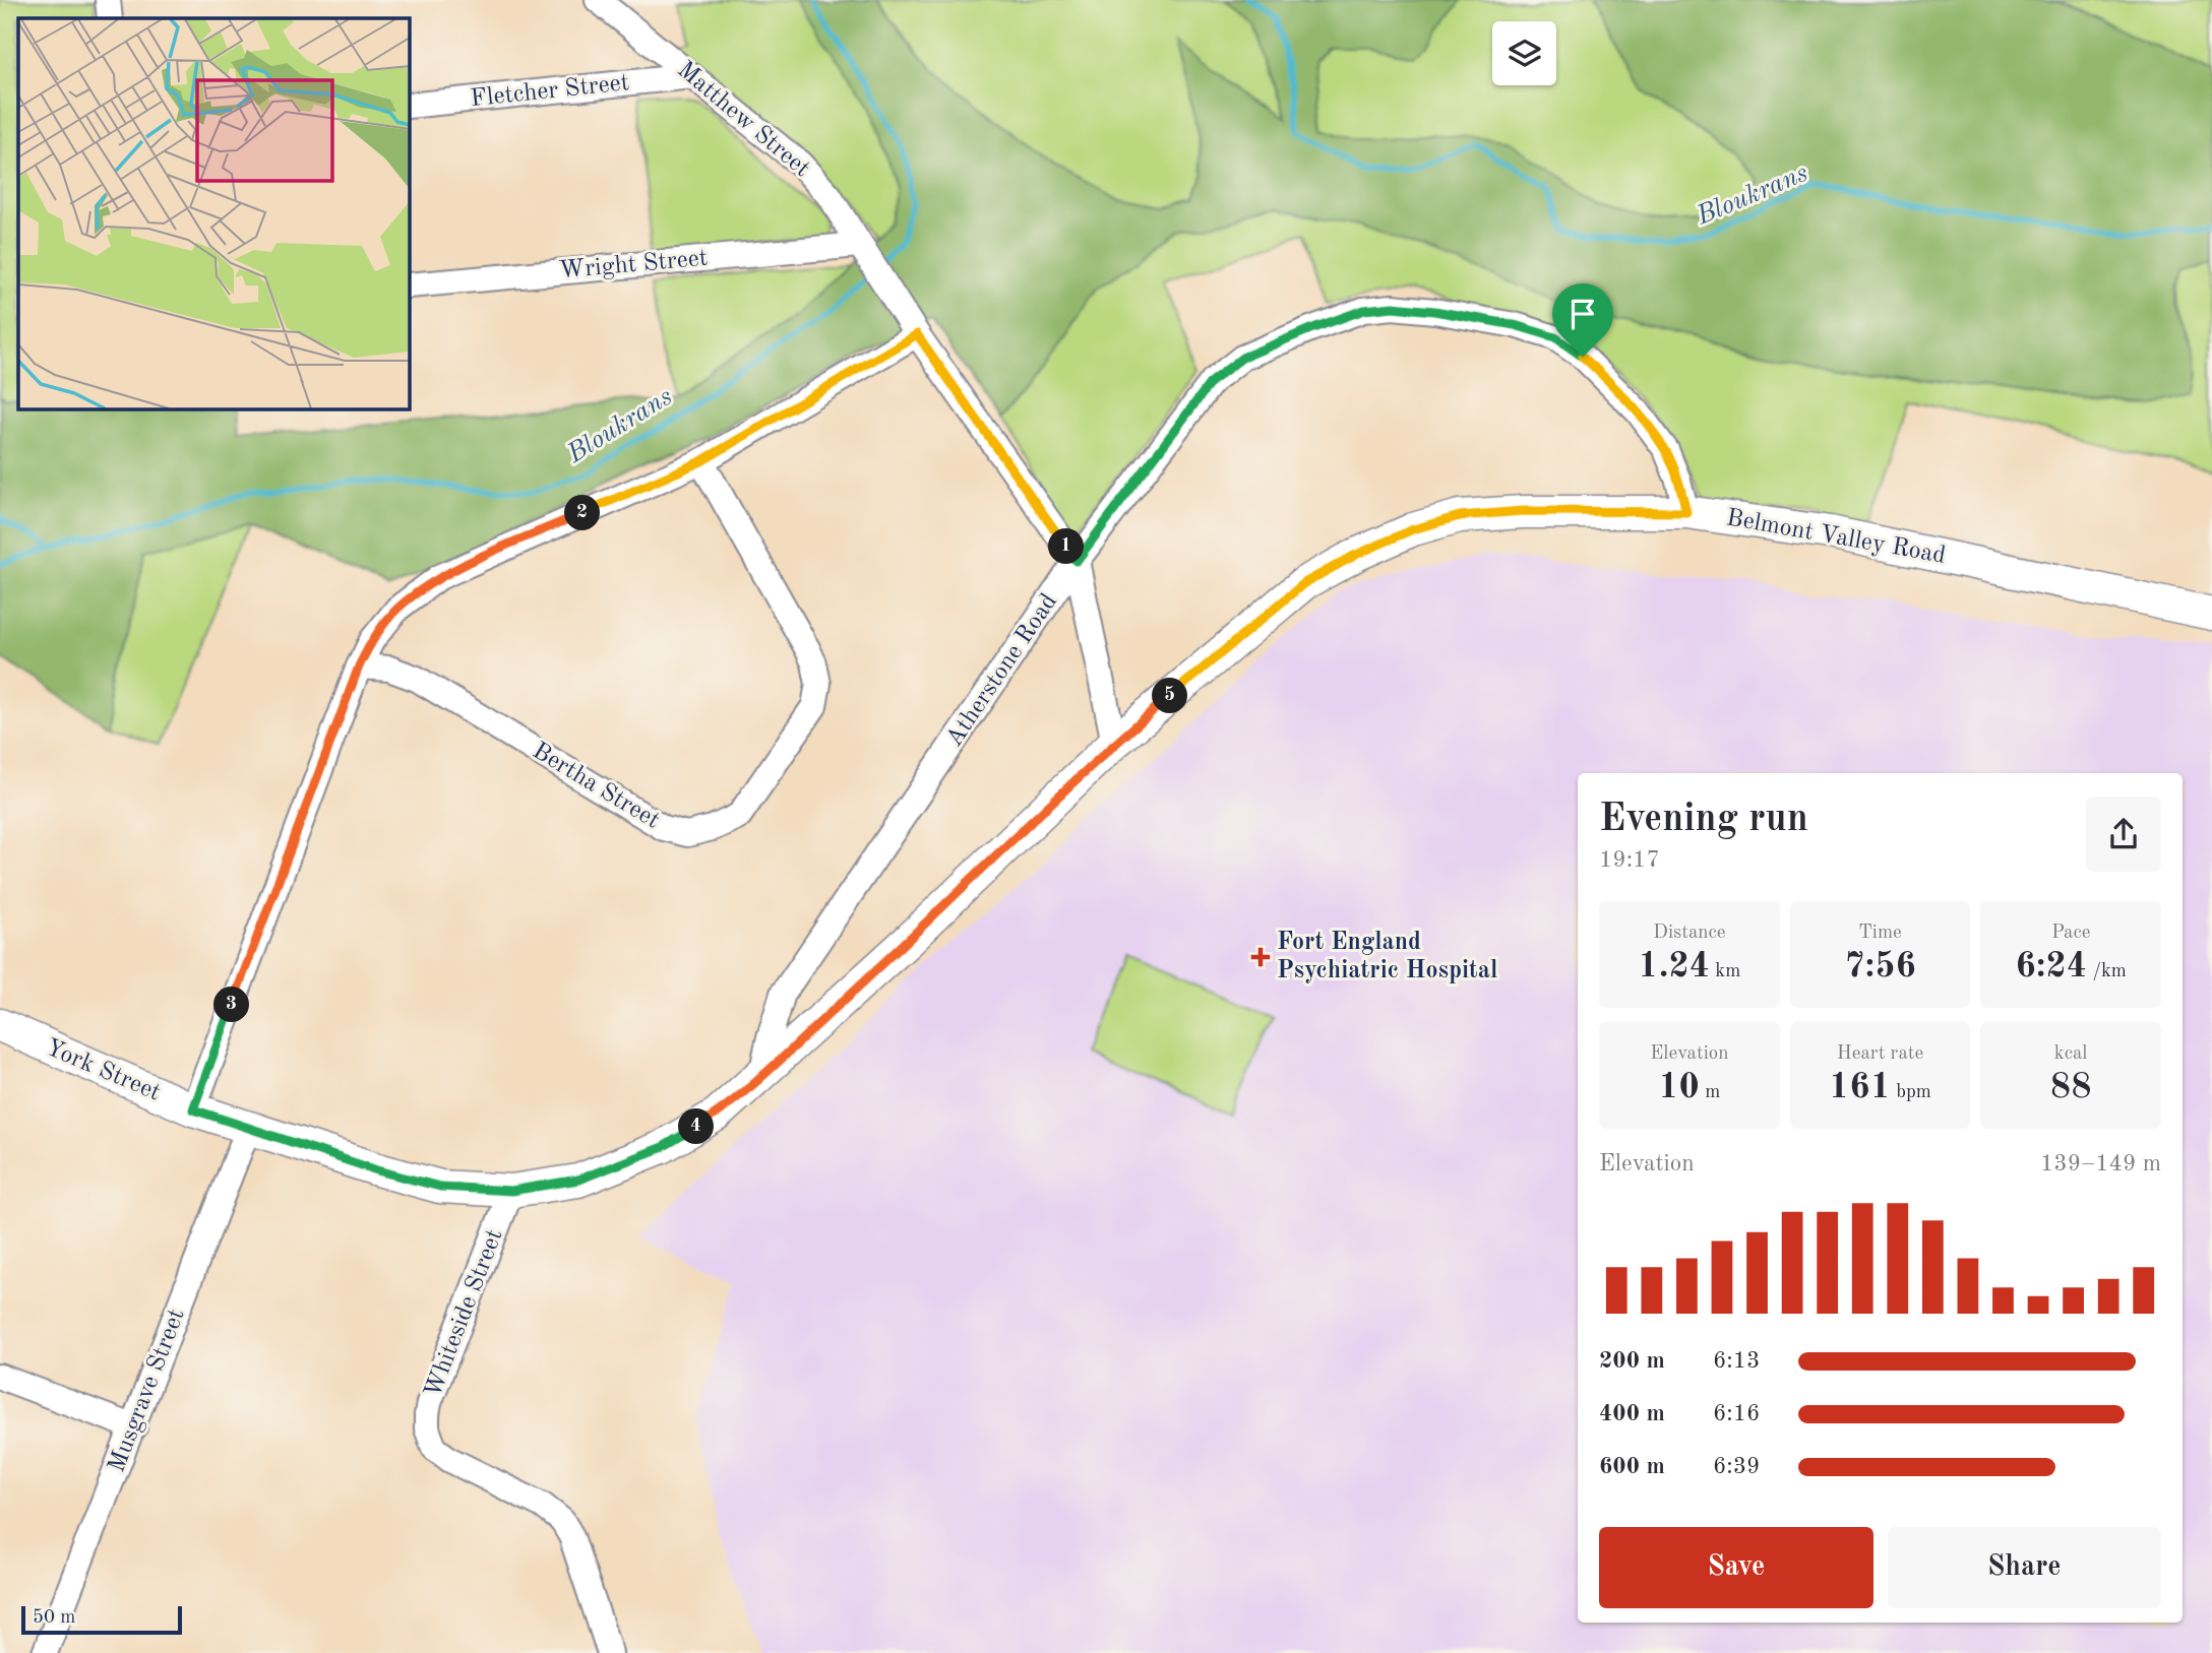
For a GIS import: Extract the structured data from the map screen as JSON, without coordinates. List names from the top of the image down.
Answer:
{
  "streets": {
    "street": [
      "Fletcher Street",
      "Matthew Street",
      "Wright Street",
      "Belmont Valley Road",
      "Atherstone Road",
      "Bertha Street",
      "York Street",
      "Whiteside Street",
      "Musgrave Street"
    ]
  },
  "crossings": [
    ["Fletcher Street", "Matthew Street"],
    ["Matthew Street", "Wright Street"],
    ["Matthew Street", "Belmont Valley Road"],
    ["Matthew Street", "Atherstone Road"],
    ["Belmont Valley Road", "Atherstone Road"],
    ["Belmont Valley Road", "York Street"],
    ["York Street", "Whiteside Street"],
    ["York Street", "Musgrave Street"]
  ],
  "water": ["Bloukrans"],
  "places": {
    "health": ["Fort England Psychiatric Hospital"]
  },
  "scale_bar": "50 m",
  "page": {
    "pins": [
      "2",
      "1",
      "5",
      "3",
      "4"
    ],
    "heading": ["Evening run", "19:17"],
    "stats": [
      ["Distance", "1.24 km"],
      ["Time", "7:56"],
      ["Pace", "6:24 /km"],
      ["Elevation", "10 m"],
      ["Heart rate", "161 bpm"],
      ["kcal", "88"]
    ],
    "chart": ["Elevation", "139–149 m"],
    "list": [
      {
        "name": "200 m",
        "note": "6:13"
      },
      {
        "name": "400 m",
        "note": "6:16"
      },
      {
        "name": "600 m",
        "note": "6:39"
      }
    ],
    "buttons": ["Save", "Share"],
    "scale": "50 m"
  }
}
